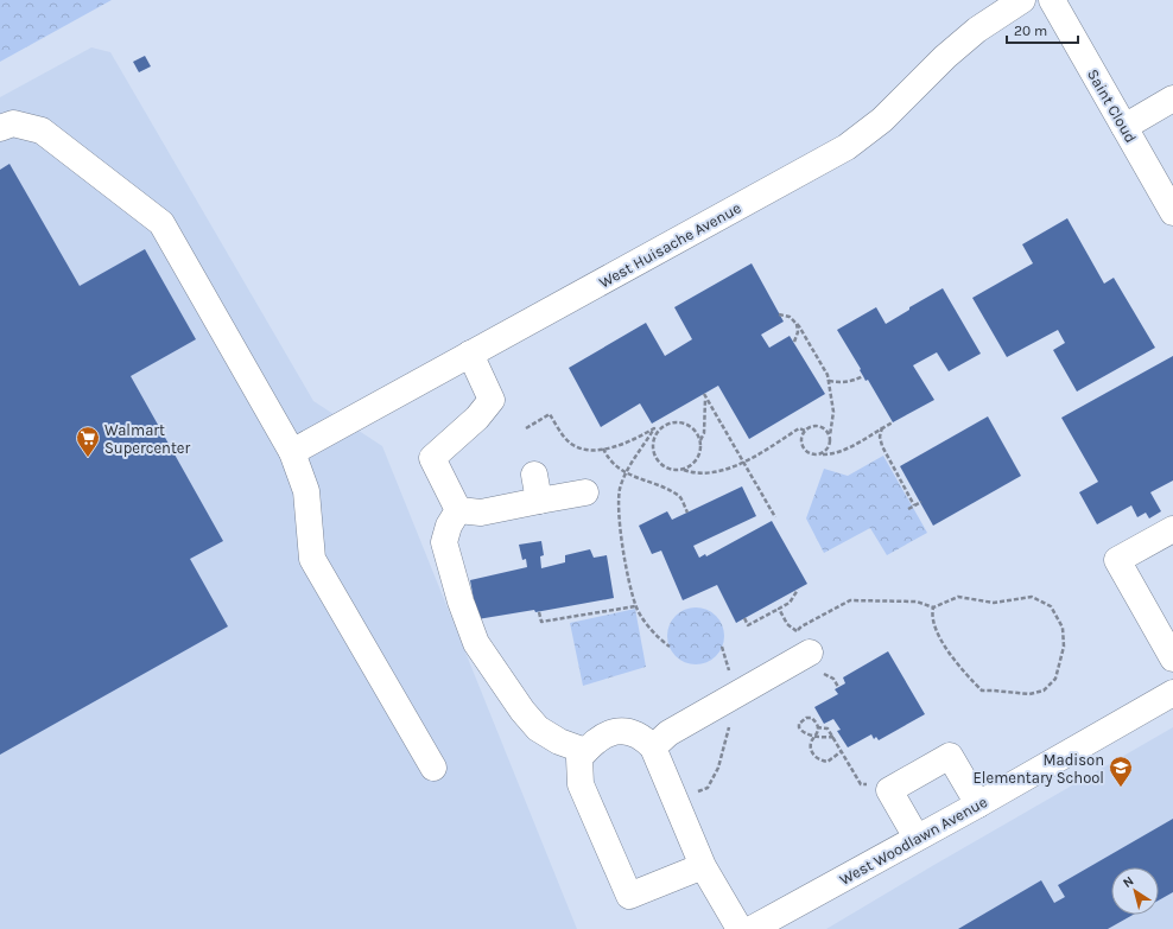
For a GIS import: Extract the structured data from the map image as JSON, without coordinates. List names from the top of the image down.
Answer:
{
  "streets": {
    "street": ["Saint Cloud", "West Huisache Avenue", "West Woodlawn Avenue"]
  },
  "places": {
    "supermarket": ["Walmart Supercenter"],
    "school or university": ["Madison Elementary School"]
  },
  "scale_bar": "20 m",
  "north": "top left"
}
